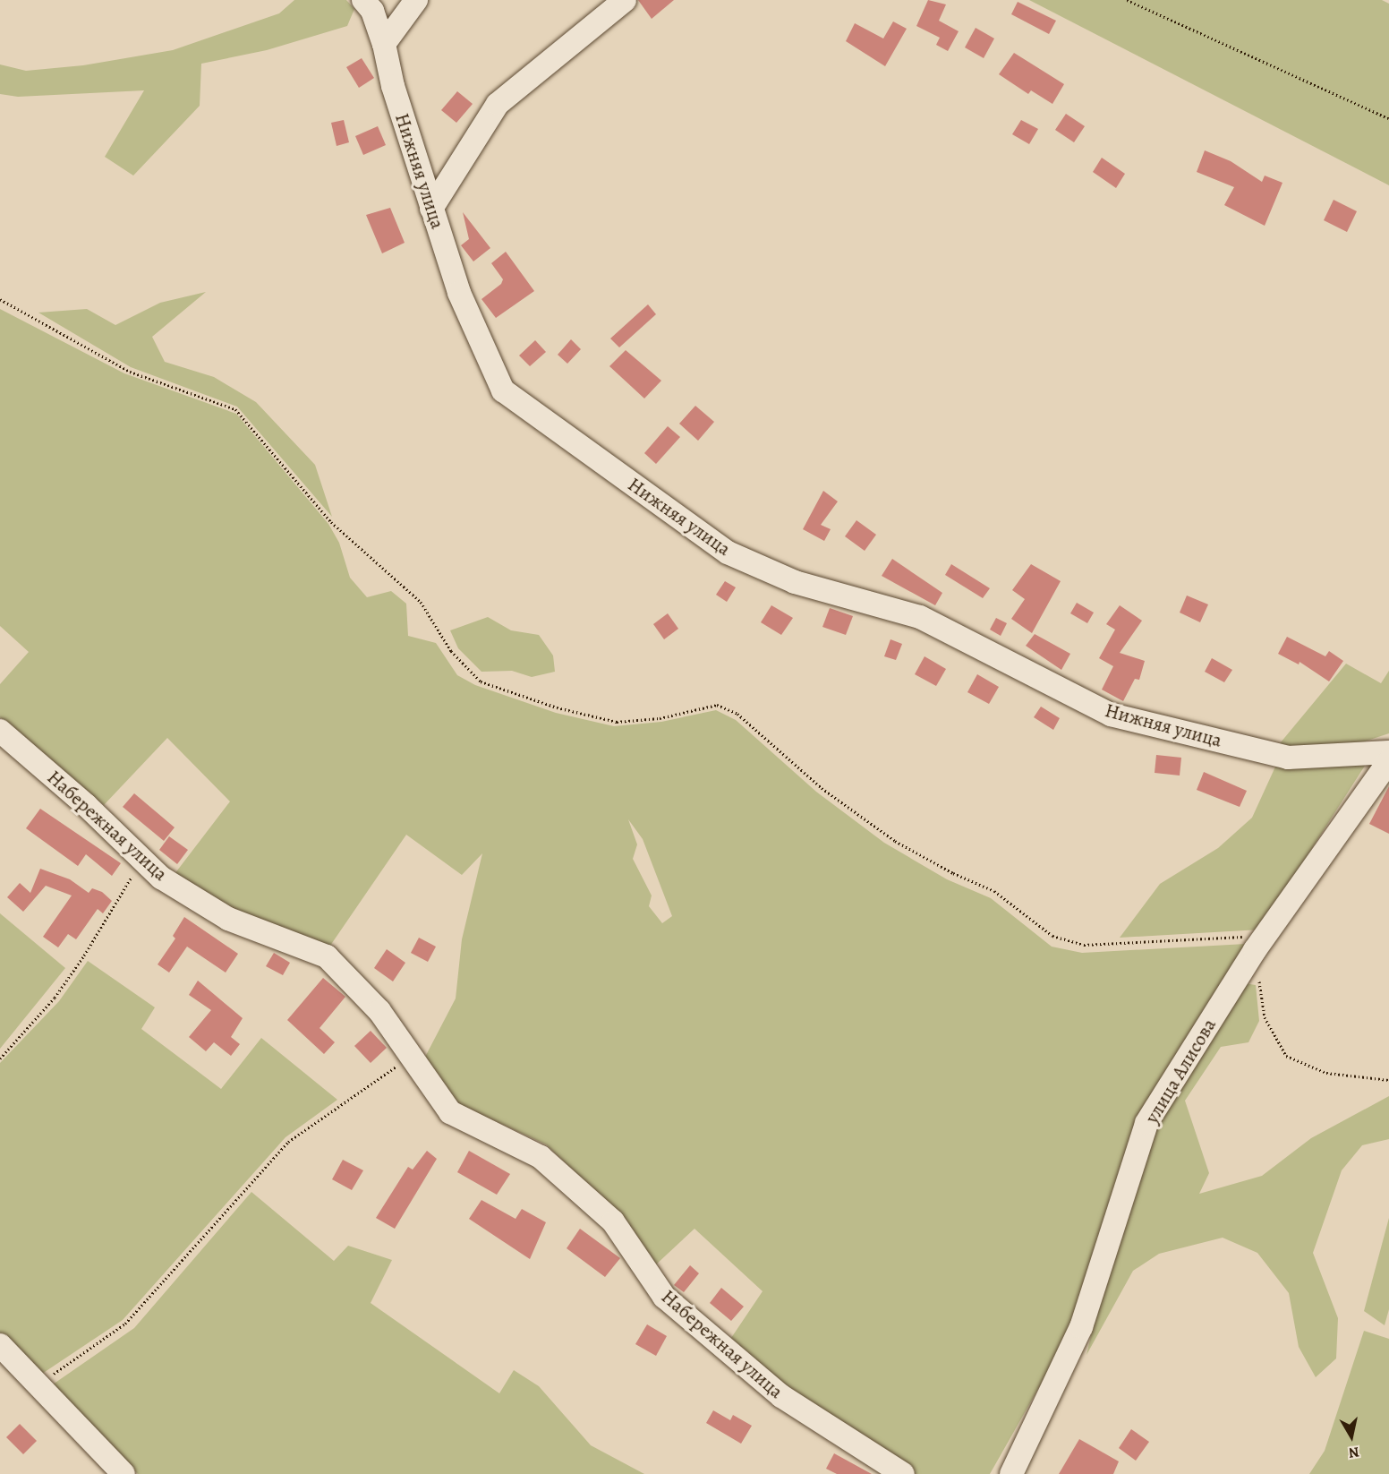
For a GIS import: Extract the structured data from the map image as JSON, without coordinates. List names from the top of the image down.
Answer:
{
  "streets": {
    "street": ["Нижняя улица", "Набережная улица", "улица Алисова"]
  },
  "north": "bottom"
}
